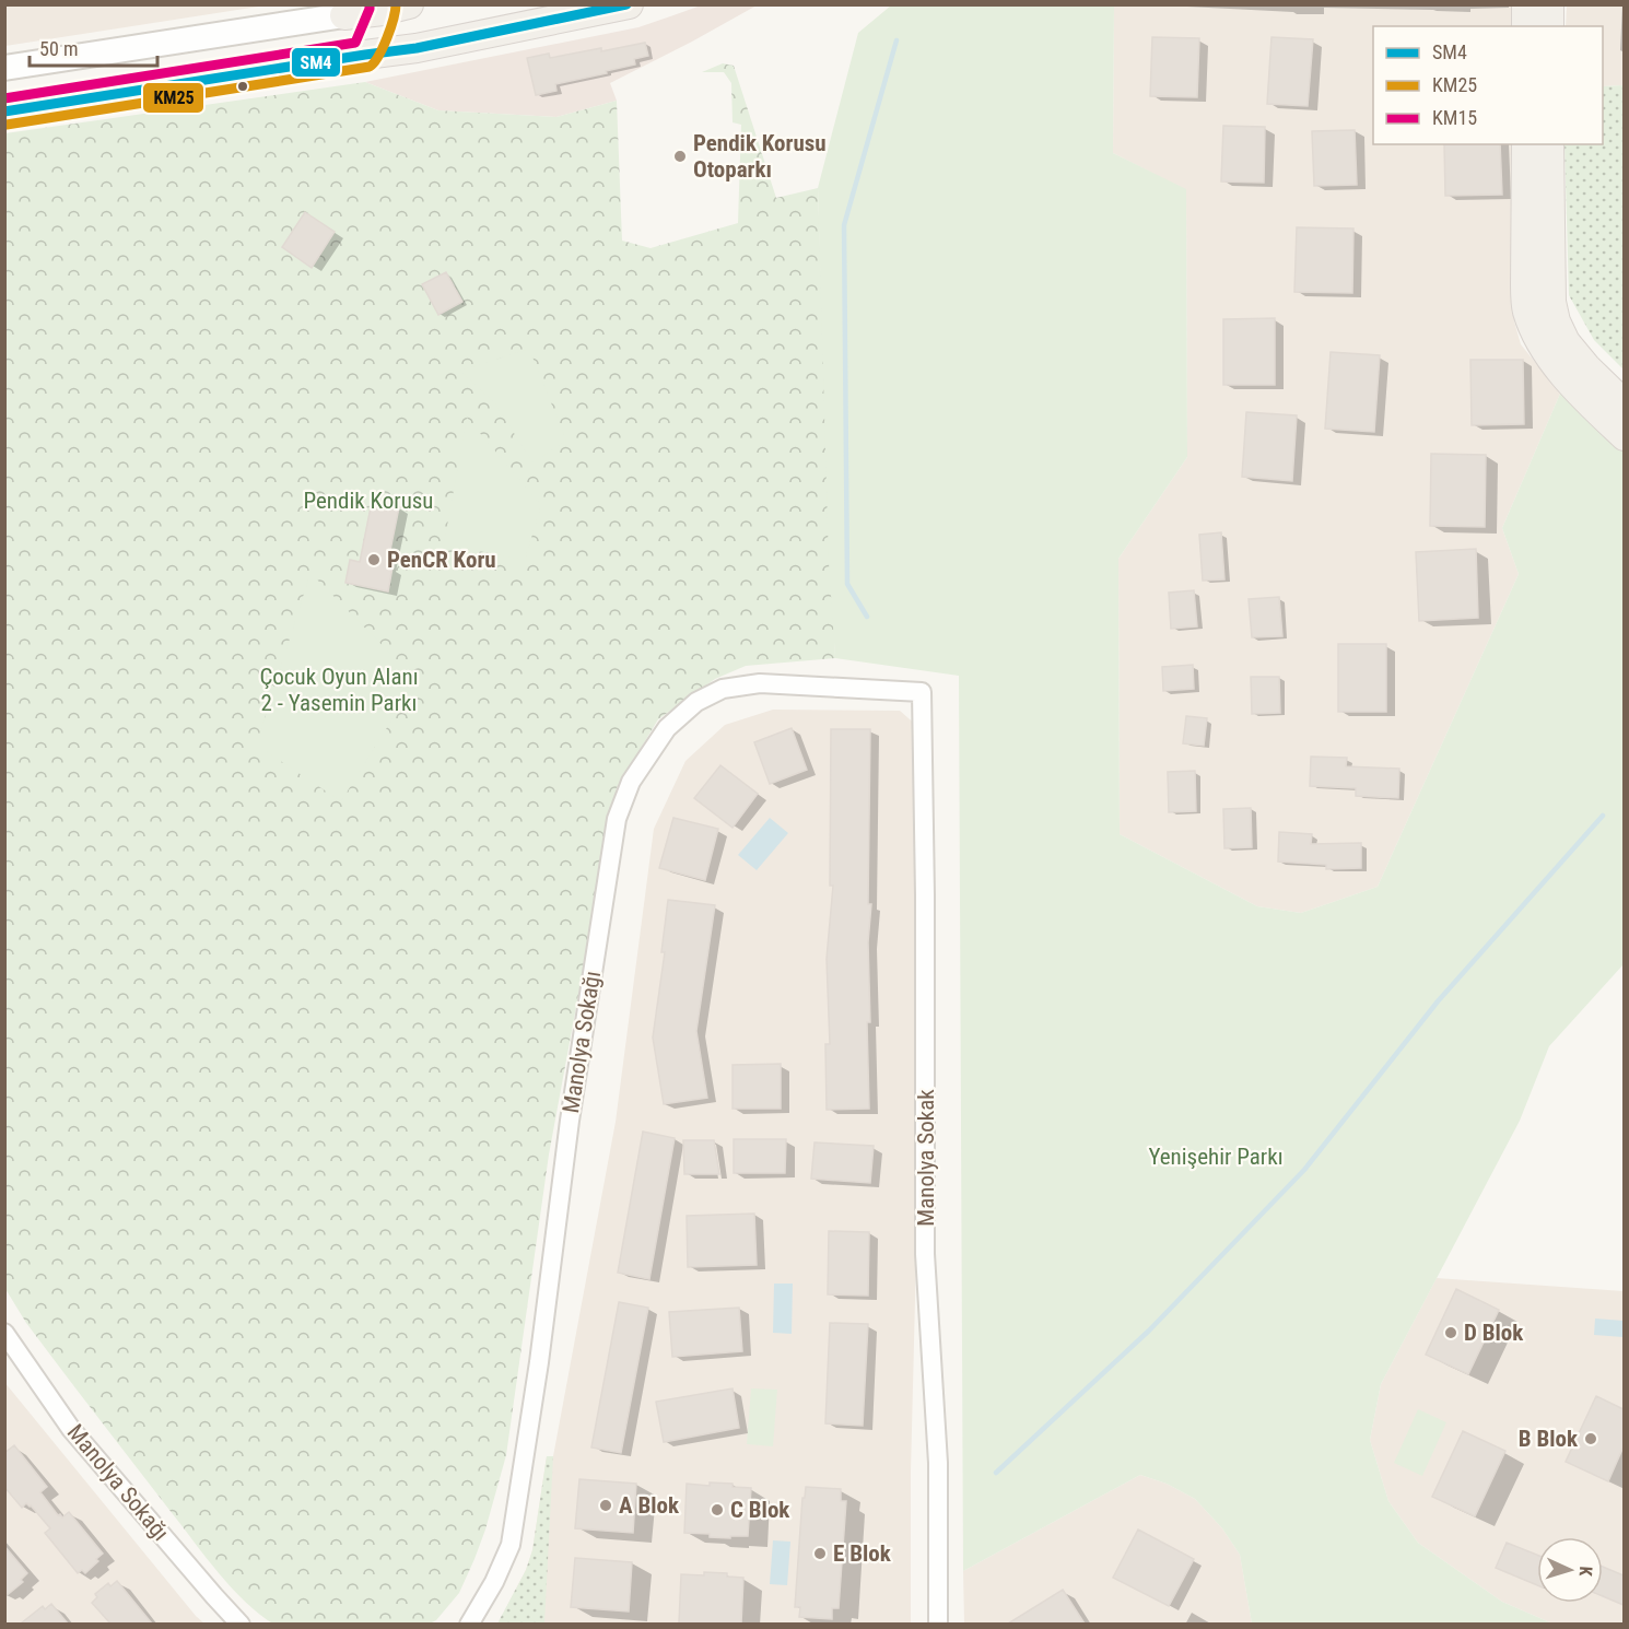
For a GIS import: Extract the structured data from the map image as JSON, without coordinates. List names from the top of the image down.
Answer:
{
  "streets": {
    "street": ["Manolya Sokağı", "Manolya Sokak"]
  },
  "crossings": [
    ["Manolya Sokağı", "Manolya Sokak"]
  ],
  "parks": ["Pendik Korusu", "Çocuk Oyun Alanı 2 - Yasemin Parkı", "Yenişehir Parkı"],
  "places": [
    "Pendik Korusu Otoparkı",
    "PenCR Koru",
    "D Blok",
    "B Blok",
    "A Blok",
    "C Blok",
    "E Blok"
  ],
  "lines": ["transit line SM4", "transit line KM25", "transit line KM15"],
  "legend": ["SM4", "KM25", "KM15"],
  "scale_bar": "50 m",
  "north": "right"
}
